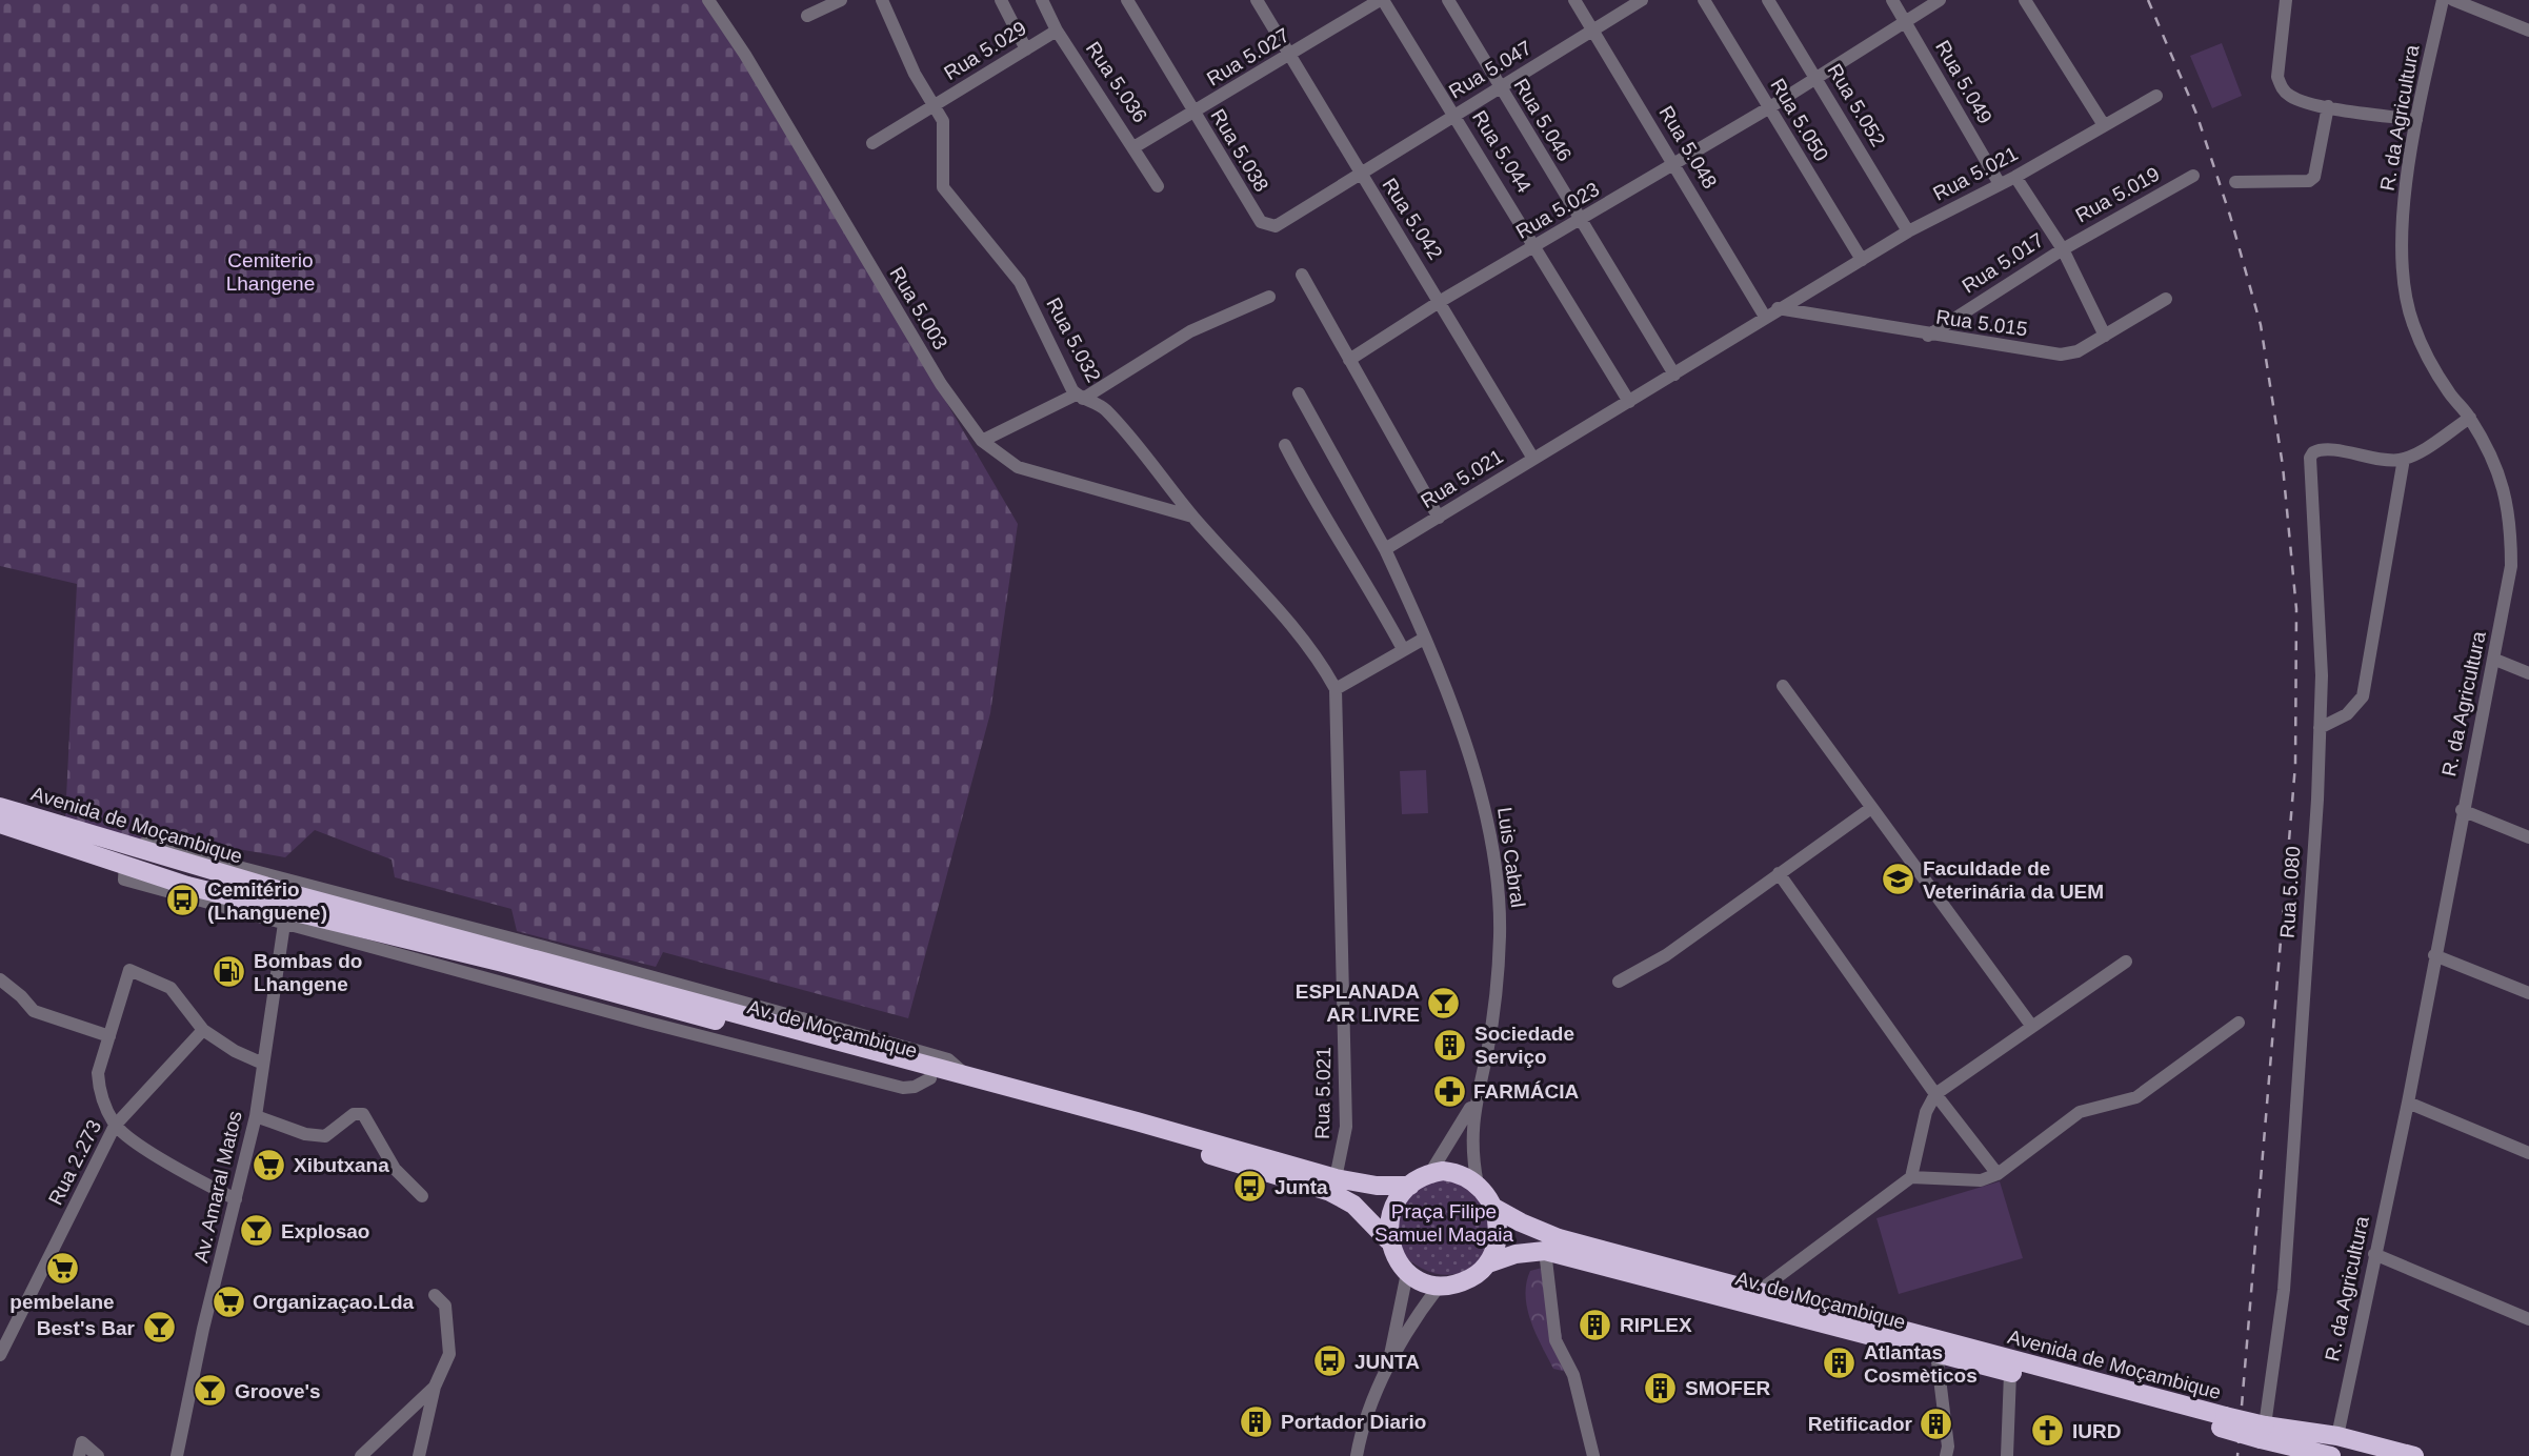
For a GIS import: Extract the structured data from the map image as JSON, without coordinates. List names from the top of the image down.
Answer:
{
  "streets": {
    "highway": ["Avenida de Moçambique", "Av. de Moçambique"],
    "street": [
      "Rua 5.029",
      "Rua 5.027",
      "Rua 5.047",
      "Rua 5.036",
      "Rua 5.049",
      "Rua 5.052",
      "R. da Agricultura",
      "Rua 5.046",
      "Rua 5.050",
      "Rua 5.048",
      "Rua 5.038",
      "Rua 5.044",
      "Rua 5.021",
      "Rua 5.019",
      "Rua 5.023",
      "Rua 5.042",
      "Rua 5.017",
      "Rua 5.003",
      "Rua 5.015",
      "Rua 5.032",
      "Luis Cabral",
      "Rua 5.080",
      "Rua 2.273",
      "Av. Amaral Matos"
    ]
  },
  "crossings": [
    ["Rua 5.029", "Rua 5.036"],
    ["Rua 5.029", "Rua 5.032"],
    ["Rua 5.027", "Rua 5.036"],
    ["Rua 5.027", "Rua 5.038"],
    ["Rua 5.027", "Rua 5.044"],
    ["Rua 5.027", "Rua 5.042"],
    ["Rua 5.047", "Rua 5.046"],
    ["Rua 5.047", "Rua 5.048"],
    ["Rua 5.047", "Rua 5.038"],
    ["Rua 5.047", "Rua 5.044"],
    ["Rua 5.047", "Rua 5.042"],
    ["Rua 5.049", "Rua 5.021"],
    ["Rua 5.049", "Rua 5.023"],
    ["Rua 5.052", "Rua 5.021"],
    ["Rua 5.052", "Rua 5.023"],
    ["R. da Agricultura", "Avenida de Moçambique"],
    ["Rua 5.046", "Rua 5.021"],
    ["Rua 5.046", "Rua 5.023"],
    ["Rua 5.050", "Rua 5.021"],
    ["Rua 5.050", "Rua 5.023"],
    ["Rua 5.048", "Rua 5.021"],
    ["Rua 5.048", "Rua 5.023"],
    ["Rua 5.038", "Rua 5.042"],
    ["Rua 5.044", "Rua 5.021"],
    ["Rua 5.044", "Rua 5.023"],
    ["Rua 5.021", "Rua 5.042"],
    ["Rua 5.021", "Rua 5.015"],
    ["Rua 5.021", "Rua 5.032"],
    ["Rua 5.021", "Av. de Moçambique"],
    ["Rua 5.019", "Rua 5.017"],
    ["Rua 5.023", "Rua 5.042"],
    ["Rua 5.017", "Rua 5.015"],
    ["Rua 5.003", "Rua 5.032"],
    ["Avenida de Moçambique", "Luis Cabral"],
    ["Avenida de Moçambique", "Rua 5.080"],
    ["Avenida de Moçambique", "Av. de Moçambique"],
    ["Luis Cabral", "Av. de Moçambique"]
  ],
  "parks": ["Cemiterio Lhangene", "Praça Filipe Samuel Magaia"],
  "places": {
    "school or university": ["Faculdade de Veterinária da UEM"],
    "bus stop": ["Cemitério (Lhanguene)", "Junta", "JUNTA"],
    "fuel station": ["Bombas do Lhangene"],
    "bar": [
      "ESPLANADA AR LIVRE",
      "Explosao",
      "Best's Bar",
      "Groove's"
    ],
    "building": [
      "Sociedade Serviço",
      "RIPLEX",
      "Atlantas Cosmèticos",
      "SMOFER",
      "Portador Diario",
      "Retificador"
    ],
    "pharmacy": ["FARMÁCIA"],
    "supermarket": ["Xibutxana", "pembelane", "Organizaçao.Lda"],
    "church": ["IURD"]
  }
}
